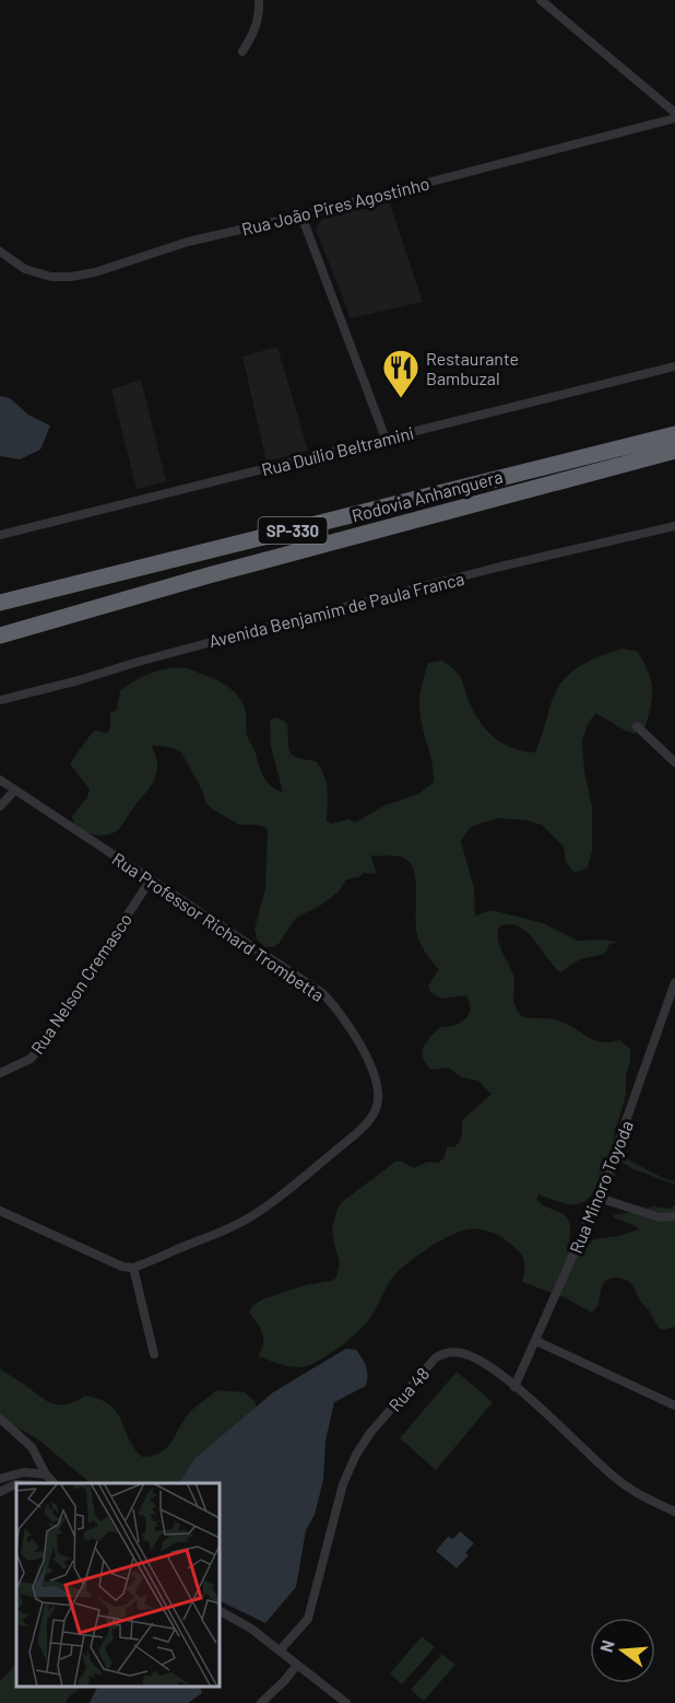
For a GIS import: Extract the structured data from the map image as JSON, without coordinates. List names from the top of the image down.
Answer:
{
  "streets": {
    "highway": ["Rodovia Anhanguera", "SP-330"],
    "street": [
      "Rua João Pires Agostinho",
      "Rua Duílio Beltramini",
      "Avenida Benjamim de Paula Franca",
      "Rua Professor Richard Trombetta",
      "Rua Nelson Cremasco",
      "Rua Minoro Toyoda",
      "Rua 48"
    ]
  },
  "crossings": [
    ["Rua Professor Richard Trombetta", "Rua Nelson Cremasco"],
    ["Rua Minoro Toyoda", "Rua 48"]
  ],
  "places": {
    "restaurant": ["Restaurante Bambuzal"]
  },
  "north": "left"
}
